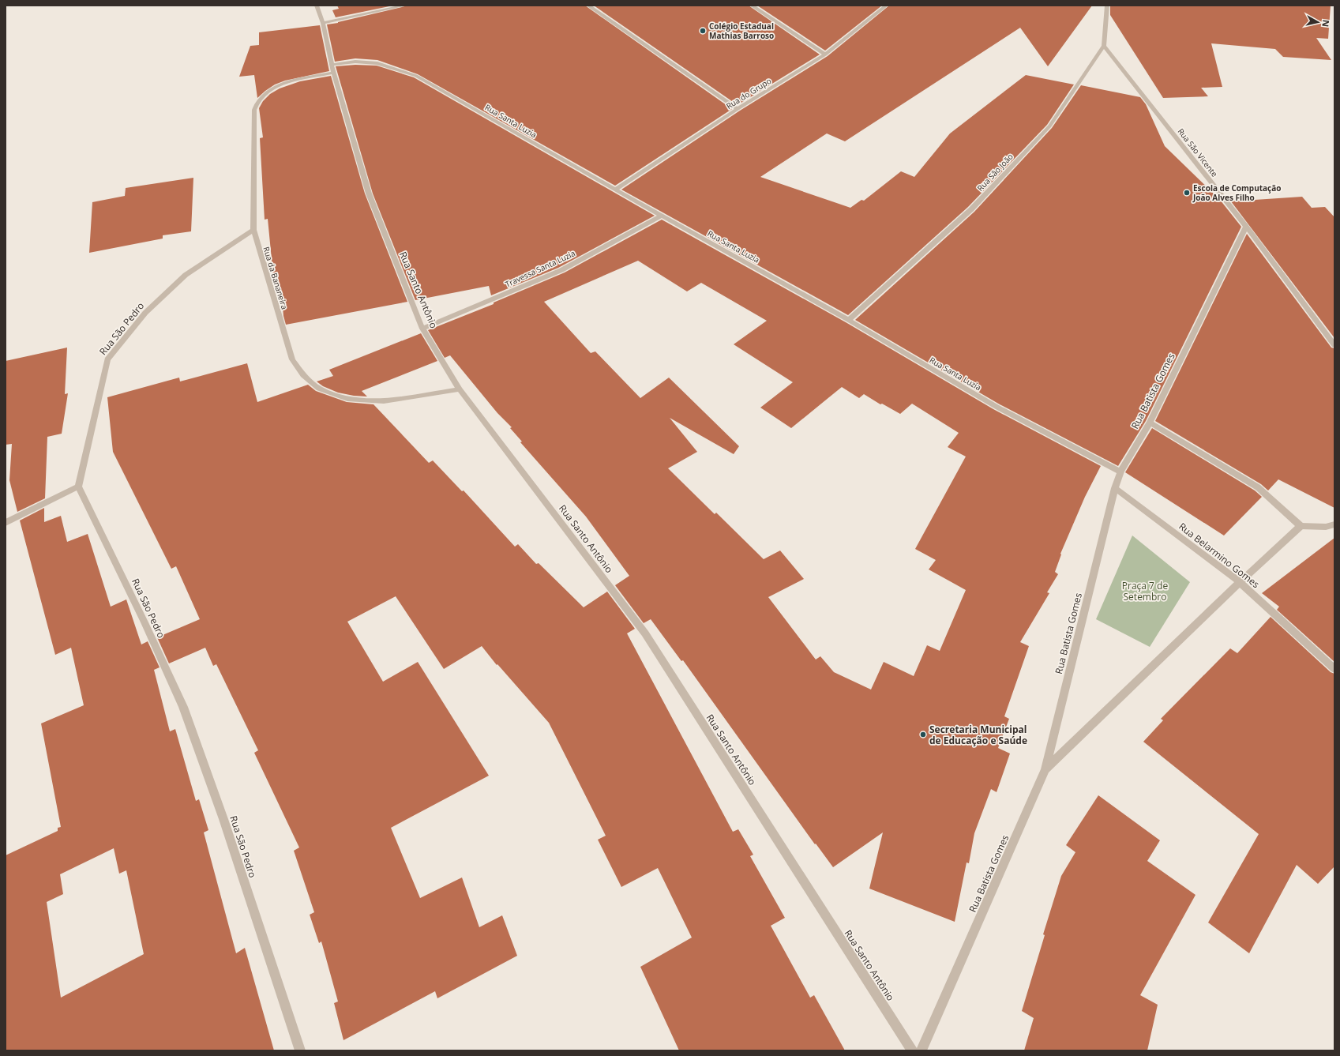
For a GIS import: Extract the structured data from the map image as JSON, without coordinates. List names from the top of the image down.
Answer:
{
  "streets": {
    "street": [
      "Rua do Grupo",
      "Rua Santa Luzia",
      "Rua São Vicente",
      "Rua São João",
      "Travessa Santa Luzia",
      "Rua da Bananeira",
      "Rua Santo Antônio",
      "Rua São Pedro",
      "Rua Batista Gomes",
      "Rua Belarmino Gomes"
    ]
  },
  "crossings": [
    ["Rua do Grupo", "Rua Santa Luzia"],
    ["Rua Santa Luzia", "Rua São João"],
    ["Rua Santa Luzia", "Travessa Santa Luzia"],
    ["Rua Santa Luzia", "Rua Santo Antônio"],
    ["Rua Santa Luzia", "Rua Batista Gomes"],
    ["Rua São Vicente", "Rua São João"],
    ["Rua São Vicente", "Rua Batista Gomes"],
    ["Travessa Santa Luzia", "Rua Santo Antônio"],
    ["Rua da Bananeira", "Rua Santo Antônio"],
    ["Rua da Bananeira", "Rua São Pedro"],
    ["Rua Batista Gomes", "Rua Belarmino Gomes"]
  ],
  "parks": ["Praça 7 de Setembro"],
  "places": ["Colégio Estadual Mathias Barroso", "Escola de Computação João Alves Filho", "Secretaria Municipal de Educação e Saúde"],
  "north": "right"
}
